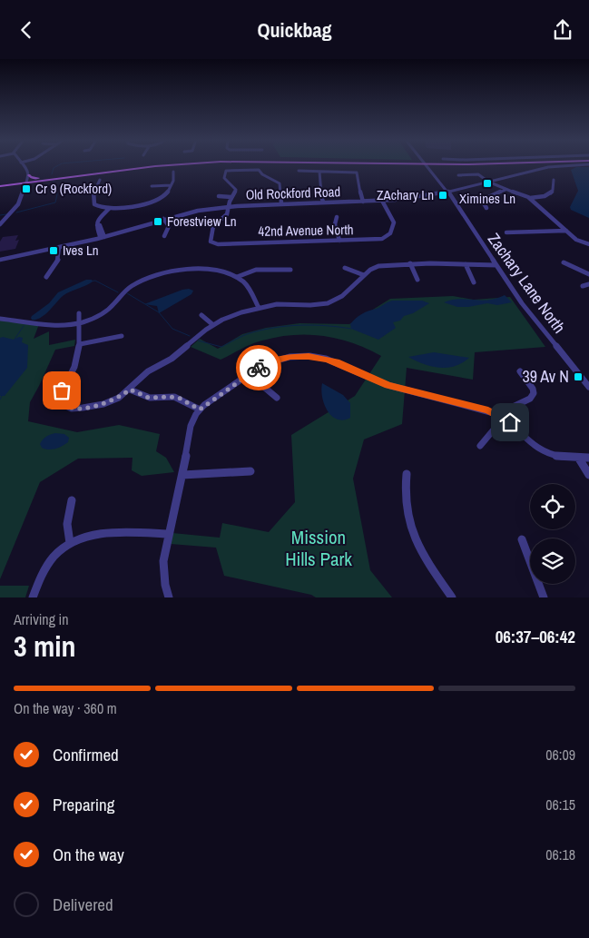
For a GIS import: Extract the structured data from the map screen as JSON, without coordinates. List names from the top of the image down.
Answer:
{
  "streets": {
    "street": ["Old Rockford Road", "42nd Avenue North", "Zachary Lane North"]
  },
  "crossings": [
    ["Old Rockford Road", "42nd Avenue North"],
    ["Old Rockford Road", "Zachary Lane North"]
  ],
  "parks": ["Mission Hills Park"],
  "places": {
    "transit": [
      "Ximines Ln",
      "Cr 9 (Rockford)",
      "ZAchary Ln",
      "Forestview Ln",
      "Ives Ln",
      "39 Av N"
    ]
  },
  "page": {
    "header": "Quickbag",
    "heading": ["3 min", "Arriving in", "06:37–06:42"],
    "bar": "On the way · 360 m",
    "list": [
      ["Confirmed", "06:09"],
      ["Preparing", "06:15"],
      ["On the way", "06:18"],
      "Delivered"
    ]
  }
}
